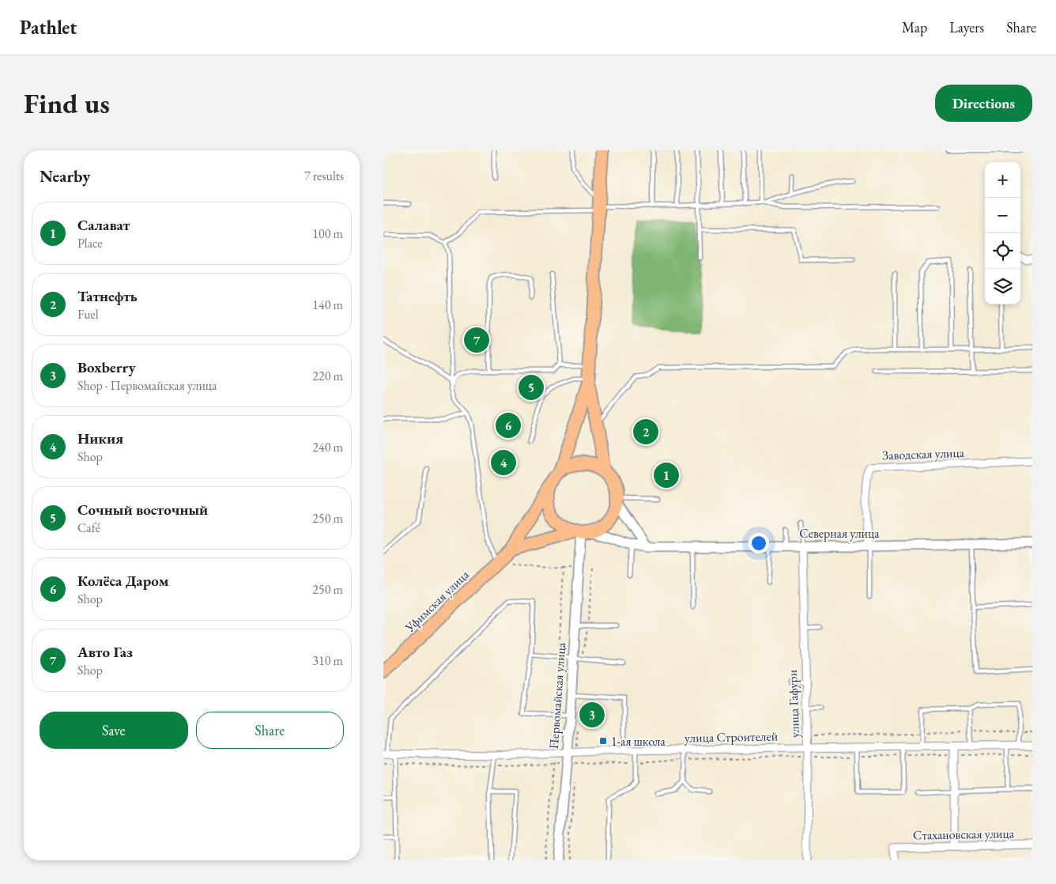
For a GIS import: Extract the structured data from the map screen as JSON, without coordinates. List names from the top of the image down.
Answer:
{
  "streets": {
    "main road": ["Уфимская улица"],
    "street": [
      "Заводская улица",
      "Северная улица",
      "Первомайская улица",
      "улица Гафури",
      "улица Строителей",
      "Стахановская улица"
    ]
  },
  "crossings": [
    ["Заводская улица", "Северная улица"],
    ["Северная улица", "Уфимская улица"],
    ["Северная улица", "Первомайская улица"],
    ["Северная улица", "улица Гафури"],
    ["Уфимская улица", "Первомайская улица"],
    ["Первомайская улица", "улица Строителей"],
    ["улица Гафури", "улица Строителей"]
  ],
  "places": {
    "transit": ["1-ая школа"]
  },
  "page": {
    "header": "Pathlet",
    "nav": ["Map", "Layers", "Share"],
    "buttons": [
      "Directions",
      ["Save", "Share"]
    ],
    "title": "Find us",
    "heading": ["Nearby", "7 results"],
    "map_buttons": ["+", "−"],
    "list": [
      {
        "mark": "1",
        "name": "Салават",
        "note": "Place",
        "value": "100 m"
      },
      {
        "mark": "2",
        "name": "Татнефть",
        "note": "Fuel",
        "value": "140 m"
      },
      {
        "mark": "3",
        "name": "Boxberry",
        "note": "Shop · Первомайская улица",
        "value": "220 m"
      },
      {
        "mark": "4",
        "name": "Никия",
        "note": "Shop",
        "value": "240 m"
      },
      {
        "mark": "5",
        "name": "Сочный восточный",
        "note": "Café",
        "value": "250 m"
      },
      {
        "mark": "6",
        "name": "Колёса Даром",
        "note": "Shop",
        "value": "250 m"
      },
      {
        "mark": "7",
        "name": "Авто Газ",
        "note": "Shop",
        "value": "310 m"
      }
    ],
    "pins": [
      "7",
      "5",
      "6",
      "2",
      "4",
      "1",
      "3"
    ]
  }
}
